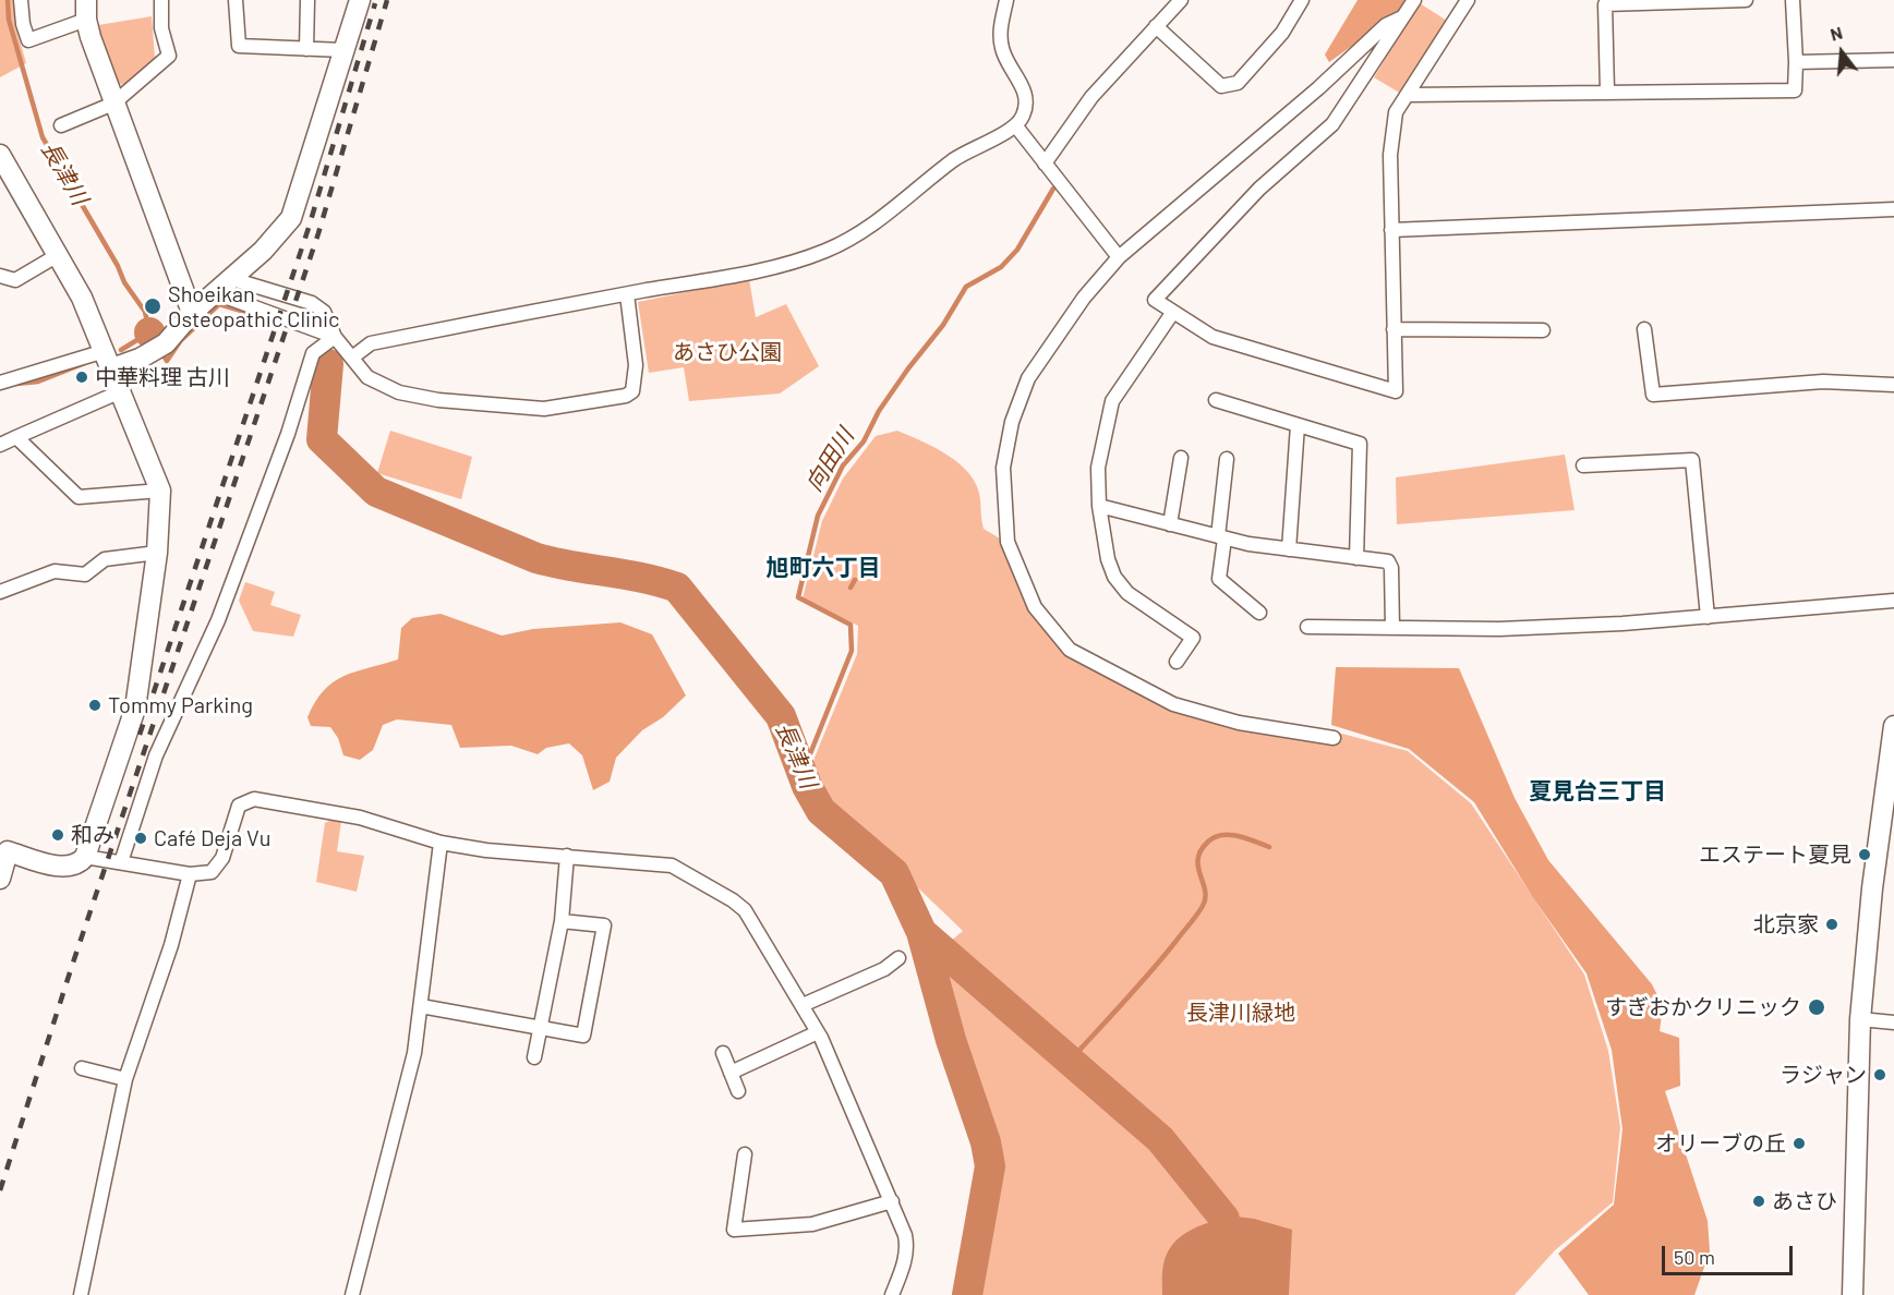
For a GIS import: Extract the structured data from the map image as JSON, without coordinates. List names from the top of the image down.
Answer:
{
  "districts": ["旭町六丁目", "夏見台三丁目"],
  "water": ["長津川", "向田川"],
  "parks": ["あさひ公園", "長津川緑地"],
  "places": [
    "Shoeikan Osteopathic Clinic",
    "中華料理 古川",
    "Tommy Parking",
    "和み",
    "Café Deja Vu",
    "エステート夏見",
    "北京家",
    "すぎおかクリニック",
    "ラジャン",
    "オリーブの丘",
    "あさひ"
  ],
  "scale_bar": "50 m",
  "north": "top"
}
